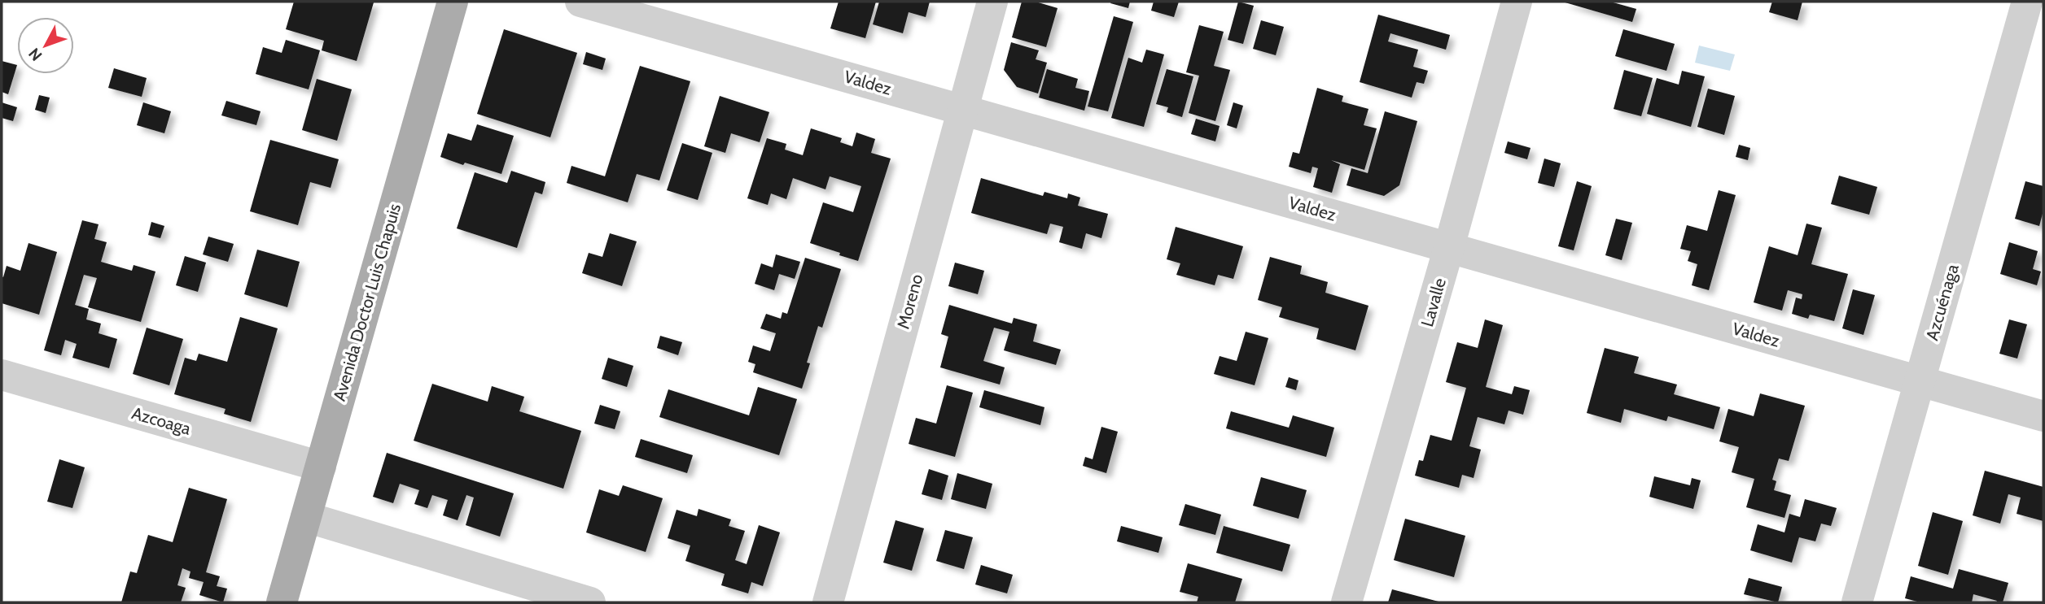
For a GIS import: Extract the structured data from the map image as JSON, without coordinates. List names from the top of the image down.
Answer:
{
  "streets": {
    "main road": ["Avenida Doctor Luis Chapuis"],
    "street": [
      "Valdez",
      "Moreno",
      "Lavalle",
      "Azcuénaga",
      "Azcoaga"
    ]
  },
  "crossings": [
    ["Valdez", "Moreno"],
    ["Valdez", "Lavalle"],
    ["Valdez", "Azcuénaga"],
    ["Avenida Doctor Luis Chapuis", "Azcoaga"]
  ],
  "north": "bottom left"
}
